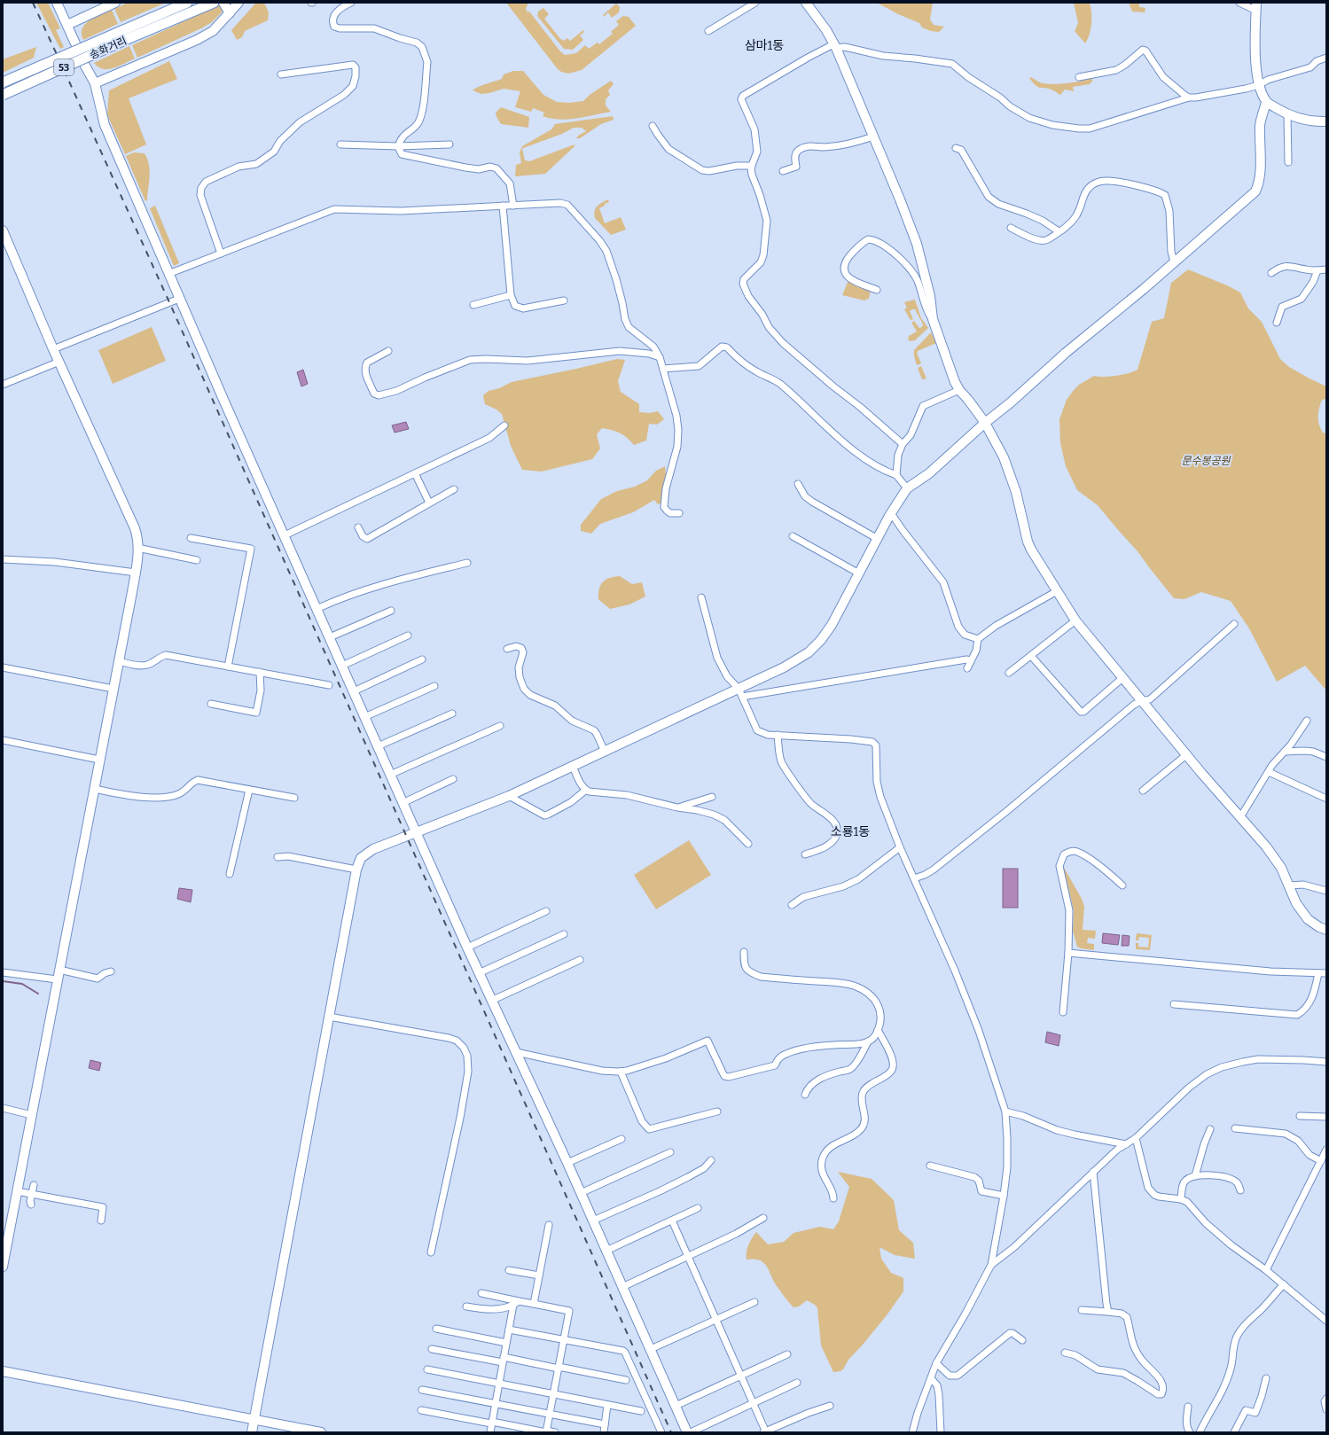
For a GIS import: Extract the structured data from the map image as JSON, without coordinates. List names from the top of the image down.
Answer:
{
  "streets": {
    "main road": ["송화거리", "53"]
  },
  "districts": ["삼마1동", "소룡1동"],
  "parks": ["문수봉공원"]
}
